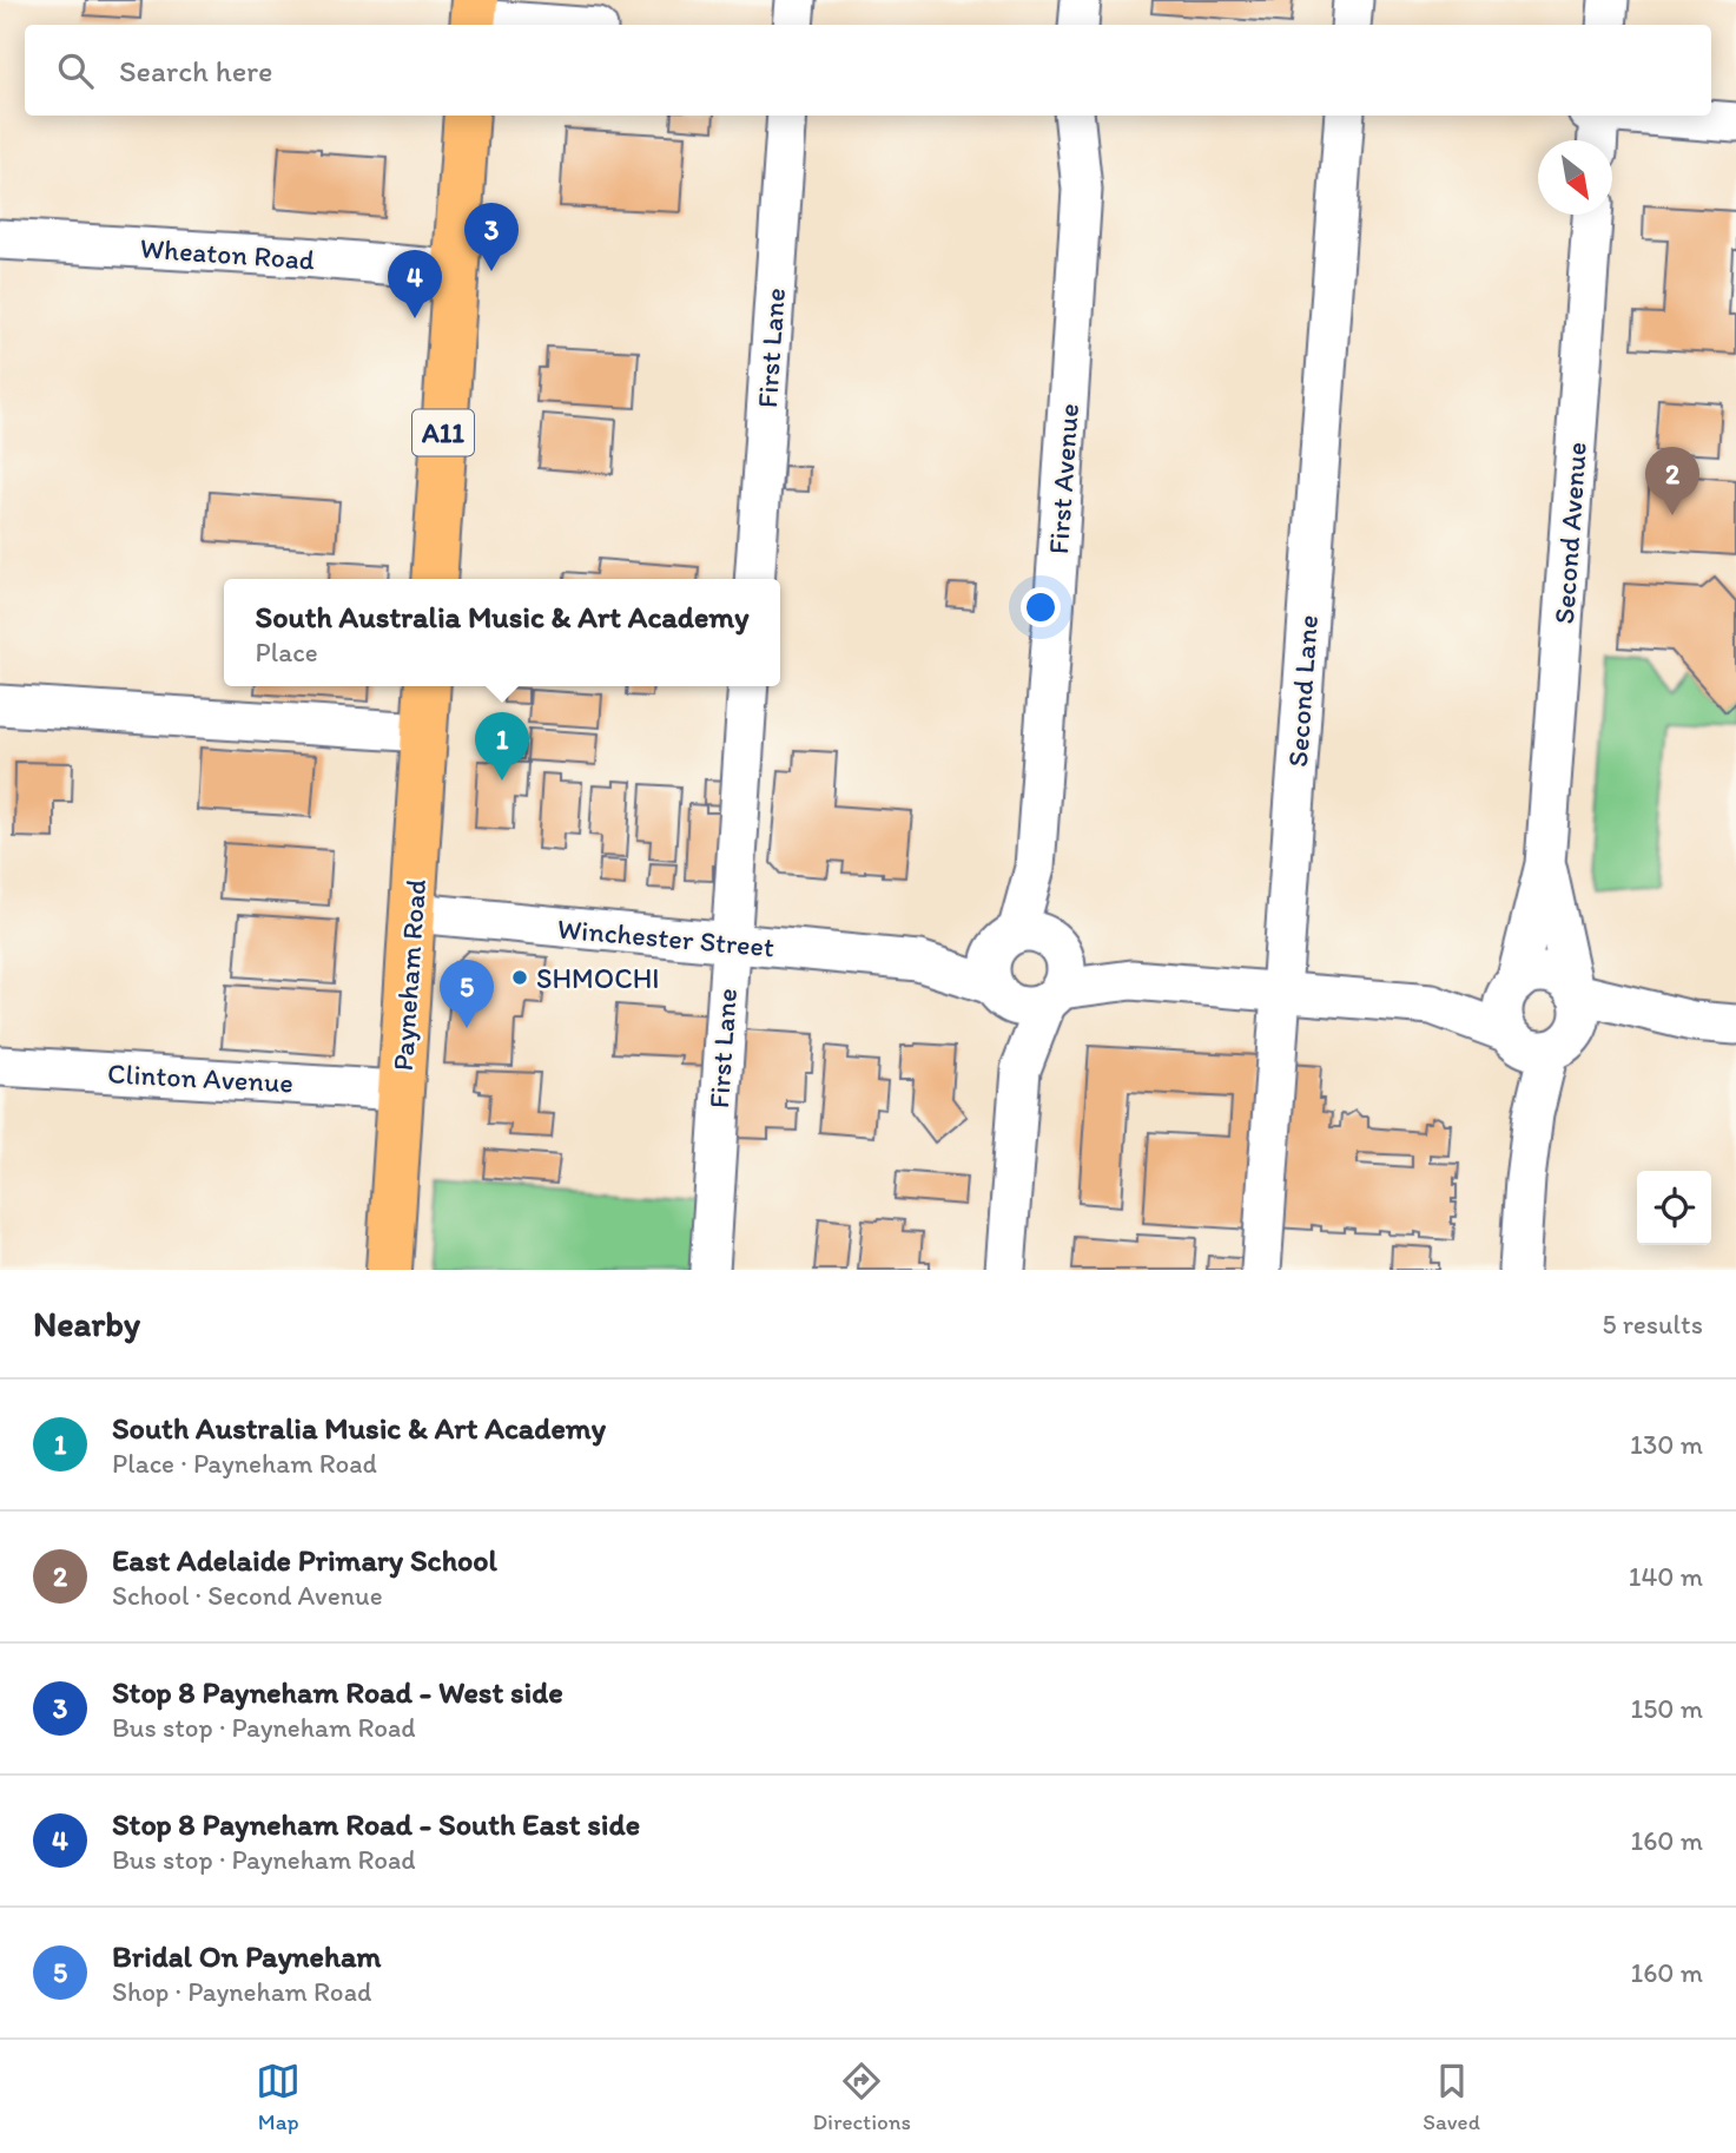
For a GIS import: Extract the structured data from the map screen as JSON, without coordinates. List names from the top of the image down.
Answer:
{
  "streets": {
    "main road": ["A11", "Payneham Road"],
    "street": [
      "Wheaton Road",
      "First Lane",
      "First Avenue",
      "Second Avenue",
      "Second Lane",
      "Winchester Street",
      "Clinton Avenue"
    ]
  },
  "crossings": [
    ["Wheaton Road", "A11"],
    ["First Lane", "Winchester Street"],
    ["First Avenue", "Winchester Street"],
    ["Winchester Street", "Payneham Road"],
    ["Payneham Road", "Clinton Avenue"]
  ],
  "places": ["SHMOCHI"],
  "north": "bottom right",
  "page": {
    "search": "Search here",
    "pins": [
      "3",
      "4",
      "2",
      "1",
      "5"
    ],
    "popup": ["South Australia Music & Art Academy", "Place"],
    "heading": ["Nearby", "5 results"],
    "list": [
      {
        "mark": "1",
        "name": "South Australia Music & Art Academy",
        "note": "Place · Payneham Road",
        "value": "130 m"
      },
      {
        "mark": "2",
        "name": "East Adelaide Primary School",
        "note": "School · Second Avenue",
        "value": "140 m"
      },
      {
        "mark": "3",
        "name": "Stop 8 Payneham Road - West side",
        "note": "Bus stop · Payneham Road",
        "value": "150 m"
      },
      {
        "mark": "4",
        "name": "Stop 8 Payneham Road - South East side",
        "note": "Bus stop · Payneham Road",
        "value": "160 m"
      },
      {
        "mark": "5",
        "name": "Bridal On Payneham",
        "note": "Shop · Payneham Road",
        "value": "160 m"
      }
    ],
    "nav": ["Map", "Directions", "Saved"]
  }
}
